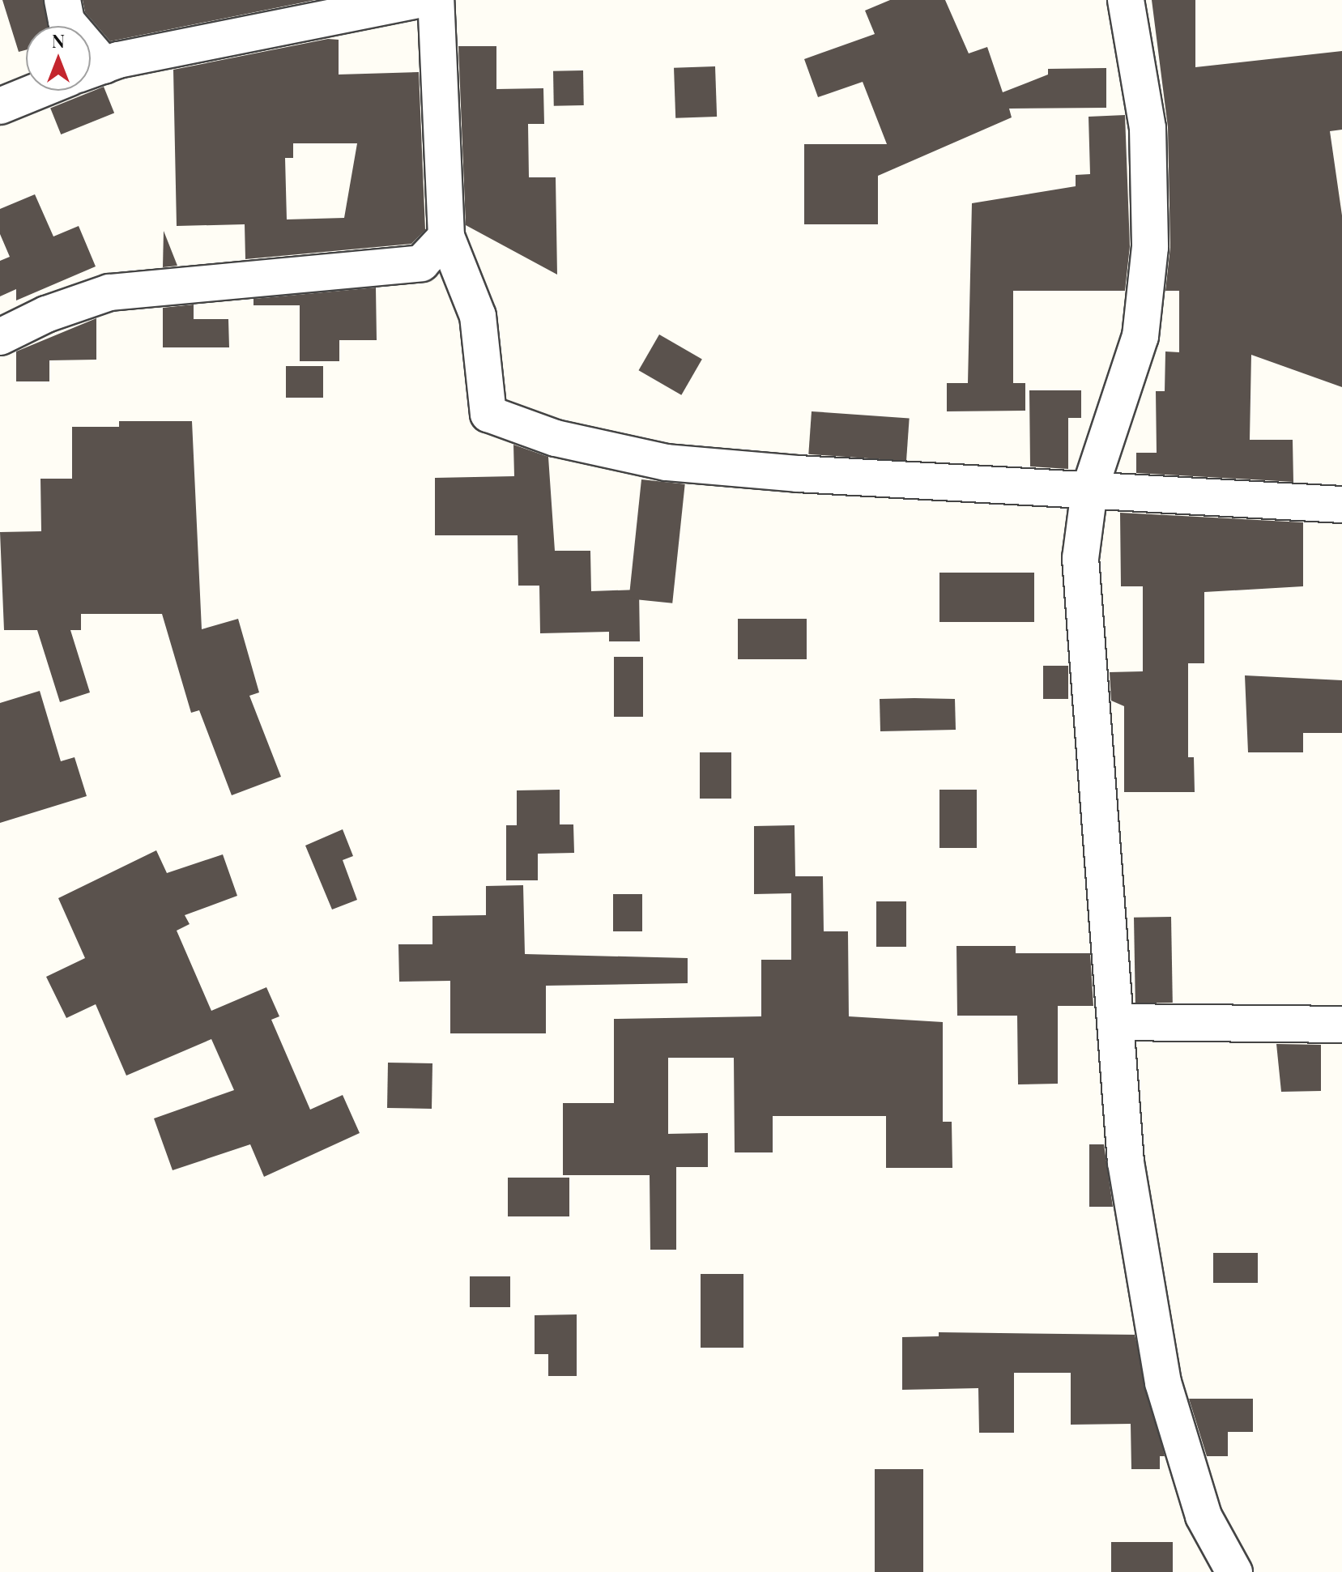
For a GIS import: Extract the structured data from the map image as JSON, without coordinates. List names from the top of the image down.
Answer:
{
  "north": "top"
}
